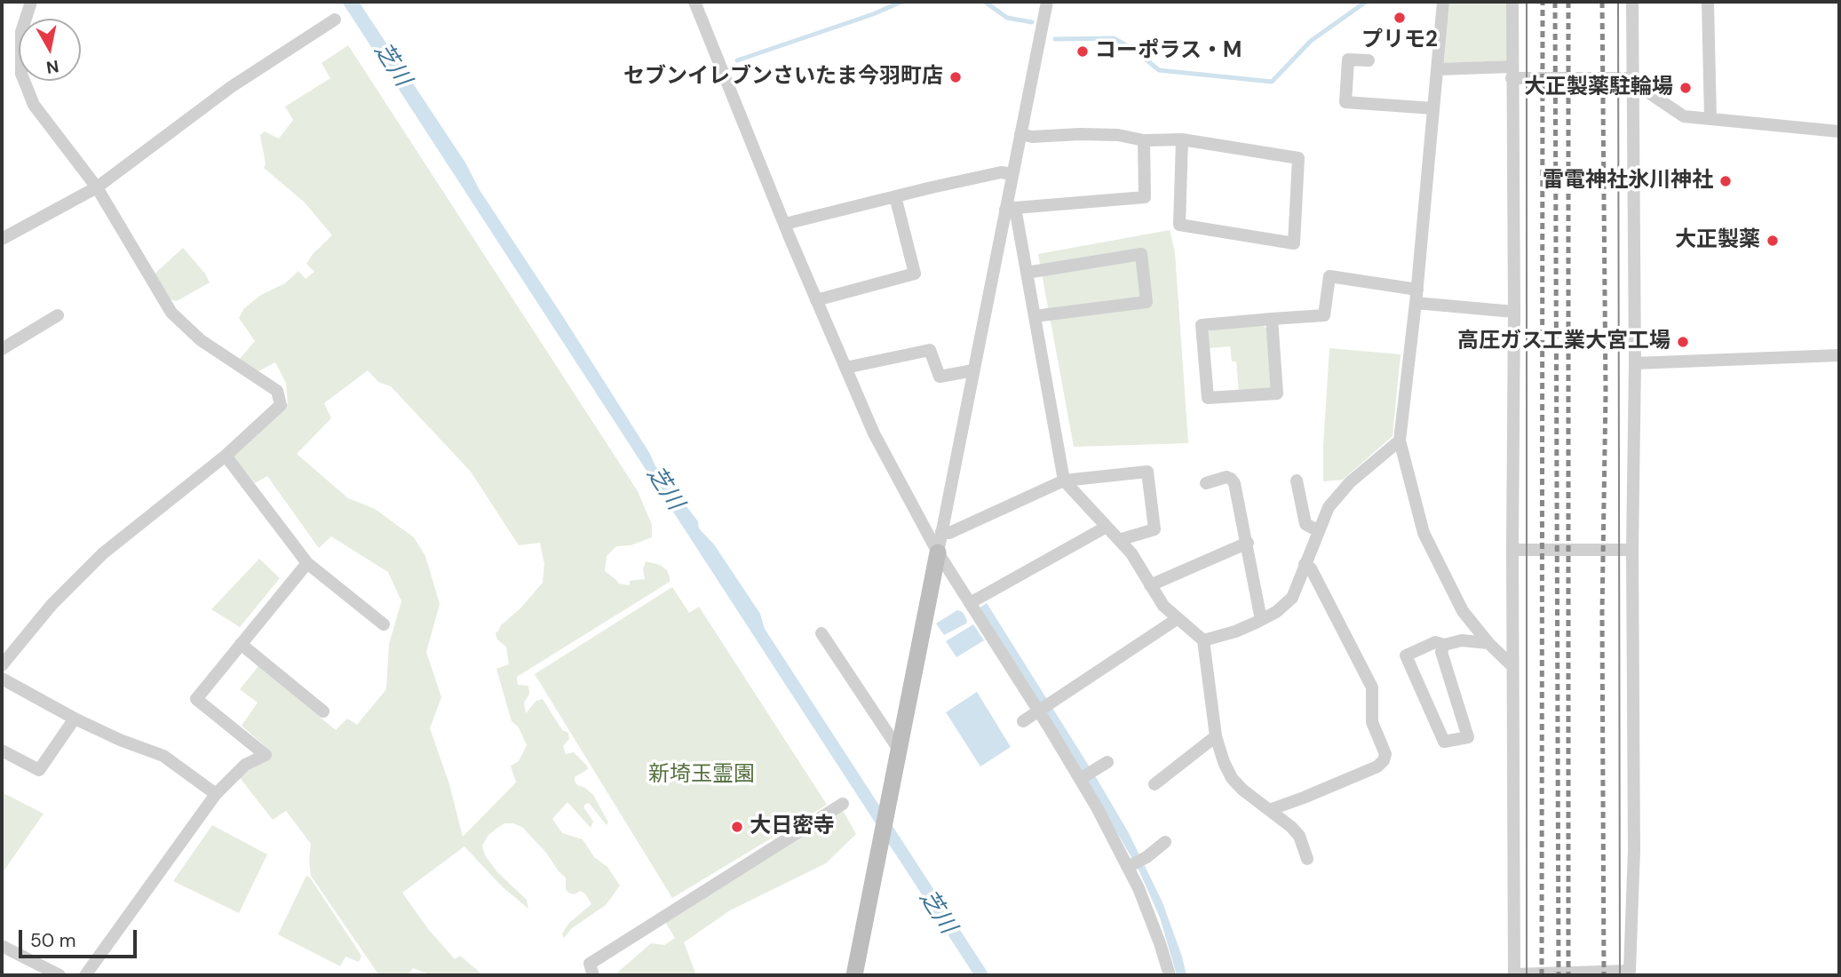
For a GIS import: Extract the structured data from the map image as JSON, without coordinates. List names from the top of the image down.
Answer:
{
  "water": ["芝川"],
  "parks": ["新埼玉霊園"],
  "places": [
    "プリモ2",
    "コーポラス・M",
    "セブンイレブンさいたま今羽町店",
    "大正製薬駐輪場",
    "雷電神社氷川神社",
    "大正製薬",
    "高圧ガス工業大宮工場",
    "大日密寺"
  ],
  "scale_bar": "50 m",
  "north": "bottom"
}
